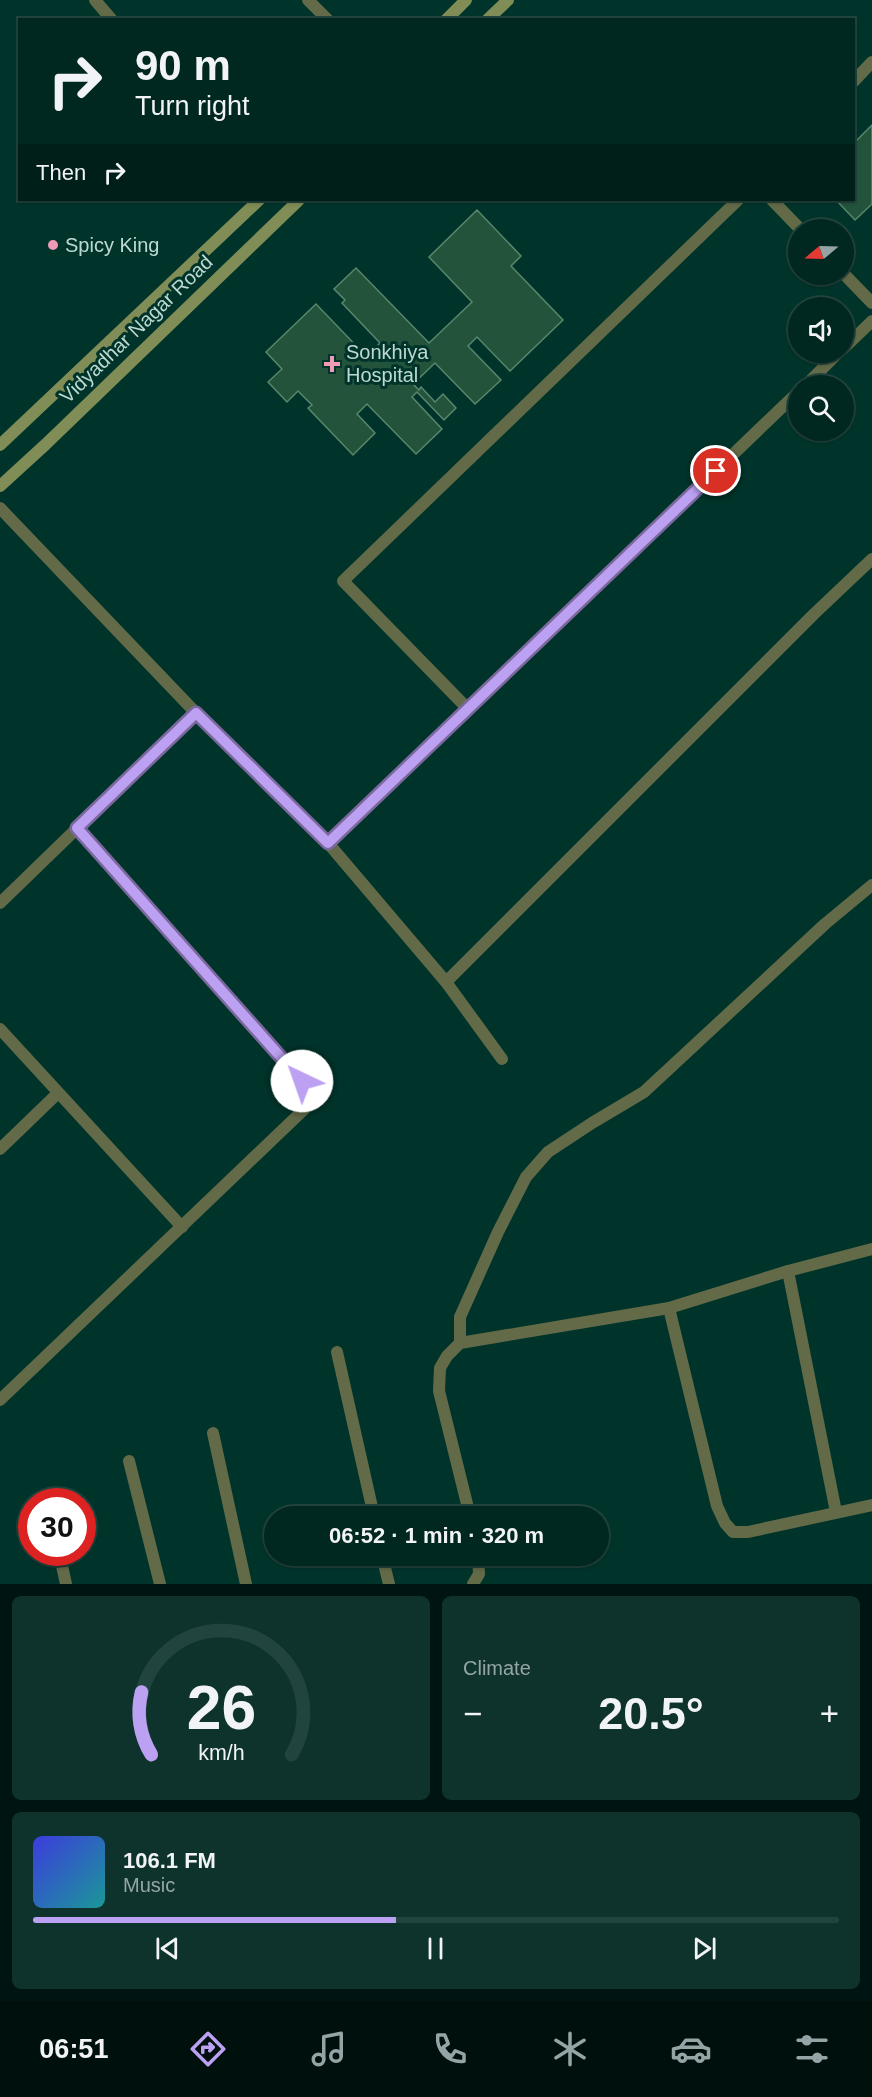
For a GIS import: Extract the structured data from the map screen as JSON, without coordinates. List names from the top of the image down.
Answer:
{
  "streets": {
    "main road": ["Vidyadhar Nagar Road"]
  },
  "places": {
    "other": ["Spicy King"],
    "health": ["Sonkhiya Hospital"]
  },
  "north": "left",
  "page": {
    "turn": ["90 m", "Turn right"],
    "then": "Then",
    "limit": "30",
    "trip": "06:52 · 1 min · 320 m",
    "tile": "Climate",
    "heat": ["−", "20.5°", "+"],
    "song": ["106.1 FM", "Music"],
    "tabs": "06:51",
    "gauge": ["26", "km/h"]
  }
}
